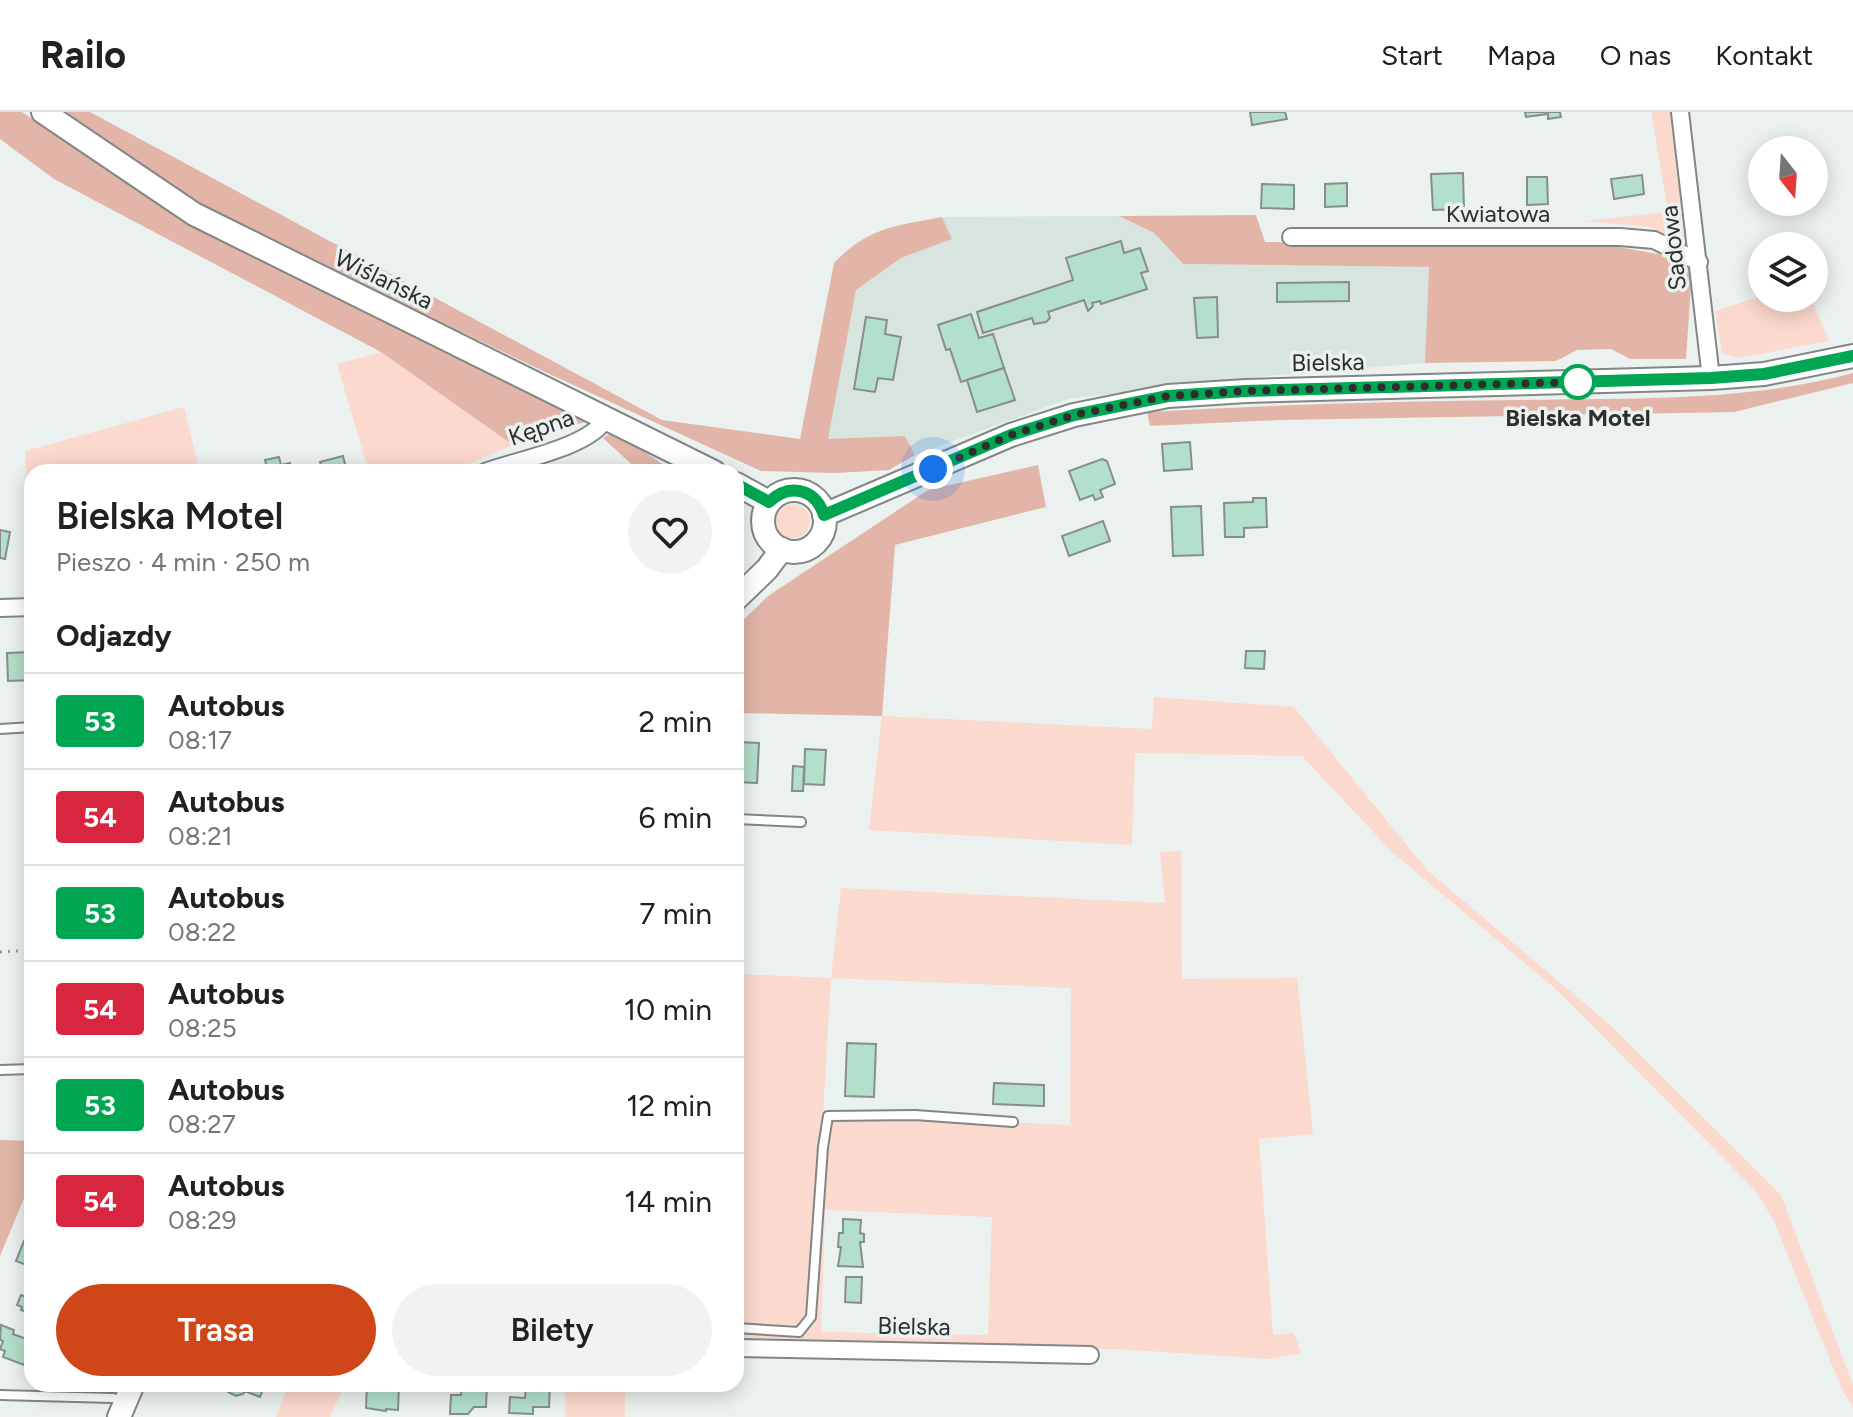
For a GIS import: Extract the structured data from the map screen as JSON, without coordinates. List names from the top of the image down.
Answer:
{
  "streets": {
    "street": [
      "Kwiatowa",
      "Sadowa",
      "Wiślańska",
      "Bielska",
      "Kępna"
    ]
  },
  "crossings": [
    ["Kwiatowa", "Sadowa"],
    ["Sadowa", "Bielska"],
    ["Wiślańska", "Kępna"]
  ],
  "places": ["Bielska Motel"],
  "lines": ["bus line 53"],
  "north": "bottom",
  "page": {
    "header": "Railo",
    "nav": [
      "Start",
      "Mapa",
      "O nas",
      "Kontakt"
    ],
    "heading": [
      ["Bielska Motel", "Pieszo · 4 min · 250 m"],
      "Odjazdy"
    ],
    "list": [
      {
        "mark": "53",
        "name": "Autobus",
        "note": "08:17",
        "value": "2 min"
      },
      {
        "mark": "54",
        "name": "Autobus",
        "note": "08:21",
        "value": "6 min"
      },
      {
        "mark": "53",
        "name": "Autobus",
        "note": "08:22",
        "value": "7 min"
      },
      {
        "mark": "54",
        "name": "Autobus",
        "note": "08:25",
        "value": "10 min"
      },
      {
        "mark": "53",
        "name": "Autobus",
        "note": "08:27",
        "value": "12 min"
      },
      {
        "mark": "54",
        "name": "Autobus",
        "note": "08:29",
        "value": "14 min"
      }
    ],
    "buttons": ["Trasa", "Bilety"]
  }
}
